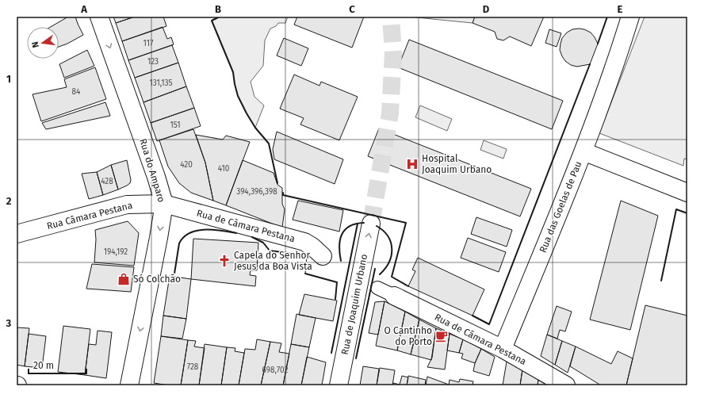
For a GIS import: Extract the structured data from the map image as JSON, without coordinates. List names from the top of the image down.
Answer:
{
  "streets": {
    "street": [
      "Rua do Amparo",
      "Rua das Goelas de Pau",
      "Rua Câmara Pestana",
      "Rua de Câmara Pestana",
      "Rua de Joaquim Urbano"
    ]
  },
  "crossings": [
    ["Rua do Amparo", "Rua Câmara Pestana"],
    ["Rua do Amparo", "Rua de Câmara Pestana"],
    ["Rua das Goelas de Pau", "Rua de Câmara Pestana"],
    ["Rua Câmara Pestana", "Rua de Câmara Pestana"]
  ],
  "one_way": ["Rua do Amparo", "Rua de Joaquim Urbano"],
  "places": {
    "hospital": ["Hospital Joaquim Urbano"],
    "church": ["Capela do Senhor Jesus da Boa Vista"],
    "shop": ["Só Colchão"],
    "cafe": ["O Cantinho do Porto"]
  },
  "house_numbers": [
    "117",
    "123",
    "131,135",
    "84",
    "151",
    "420",
    "410",
    "428",
    "394,396,398",
    "194,192",
    "728",
    "698,702"
  ],
  "scale_bar": "20 m",
  "north": "left",
  "grid": {
    "columns": [
      "A",
      "B",
      "C",
      "D",
      "E"
    ],
    "rows": ["1", "2", "3"]
  }
}
